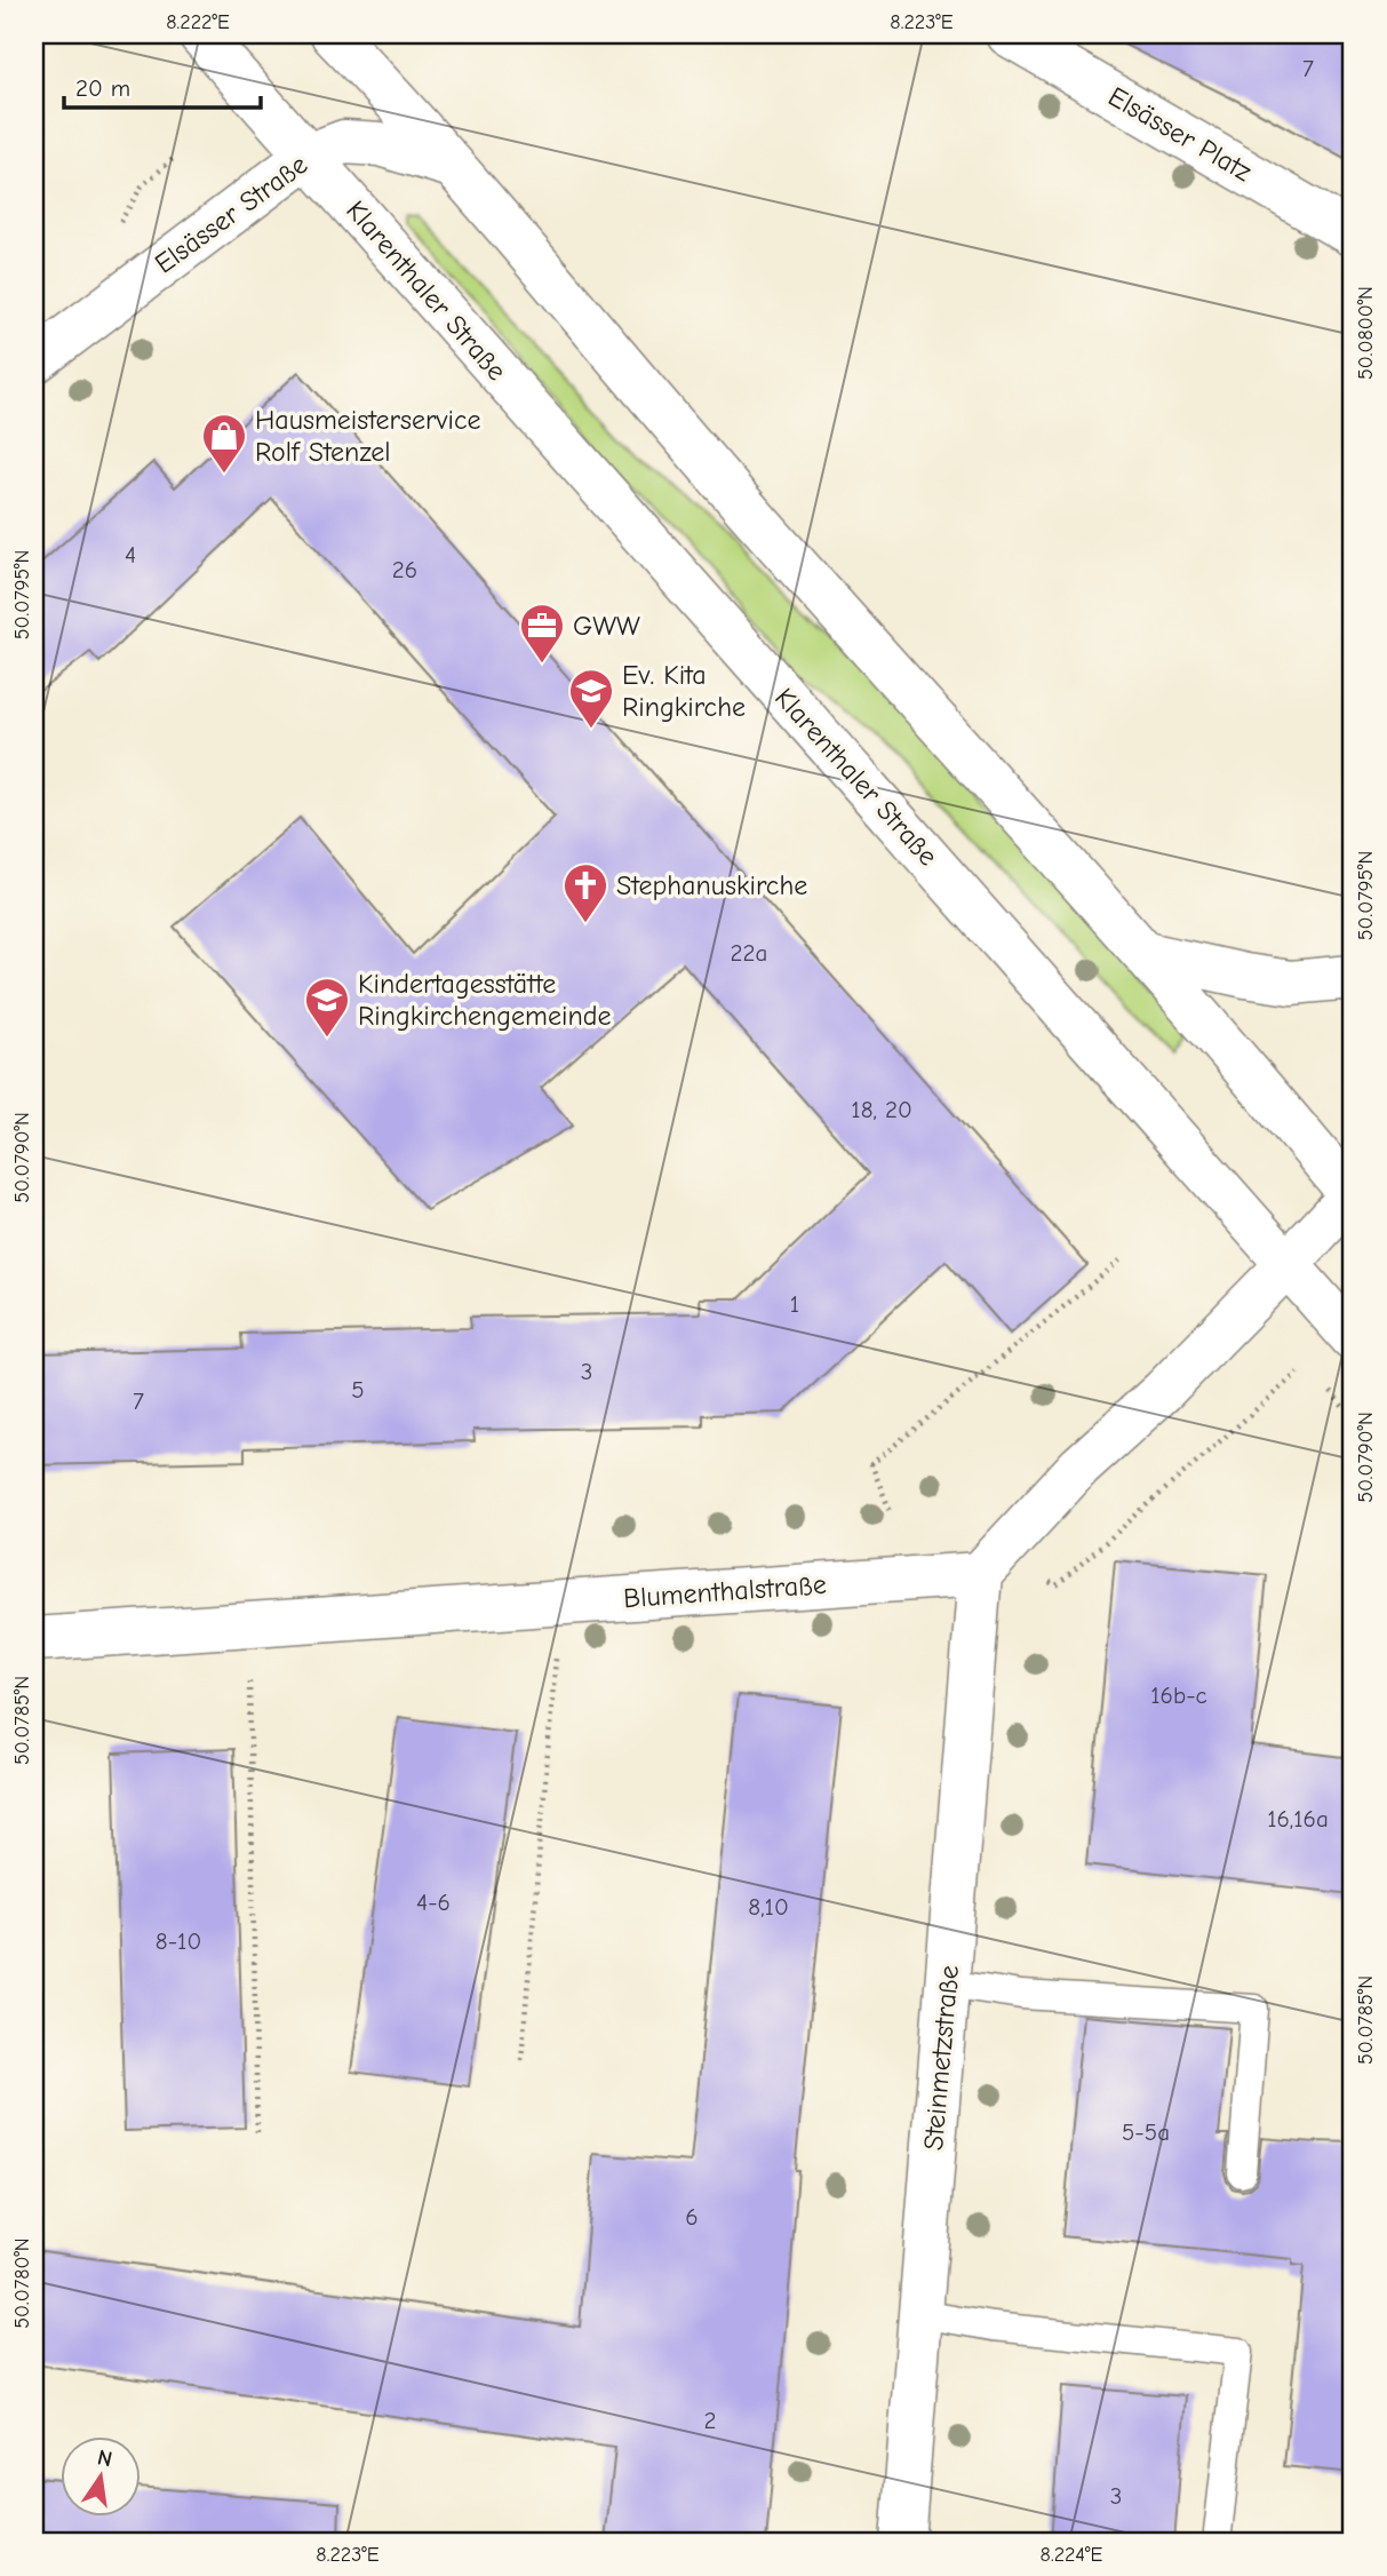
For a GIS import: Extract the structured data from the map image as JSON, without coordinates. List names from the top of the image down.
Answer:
{
  "streets": {
    "street": [
      "Elsässer Platz",
      "Elsässer Straße",
      "Klarenthaler Straße",
      "Blumenthalstraße",
      "Steinmetzstraße"
    ]
  },
  "crossings": [
    ["Elsässer Straße", "Klarenthaler Straße"],
    ["Blumenthalstraße", "Steinmetzstraße"]
  ],
  "places": {
    "shop": ["Hausmeisterservice Rolf Stenzel"],
    "office": ["GWW"],
    "school or university": ["Ev. Kita Ringkirche", "Kindertagesstätte Ringkirchengemeinde"],
    "church": ["Stephanuskirche"]
  },
  "house_numbers": [
    "7",
    "4",
    "26",
    "22a",
    "18, 20",
    "1",
    "3",
    "5",
    "7",
    "16b-c",
    "16,16a",
    "4-6",
    "8,10",
    "8-10",
    "5-5a",
    "6",
    "2",
    "3"
  ],
  "scale_bar": "20 m",
  "north": "top",
  "coordinates": [
    "8.222°E",
    "8.223°E",
    "50.0800°N",
    "50.0795°N",
    "50.0790°N",
    "50.0785°N",
    "50.0780°N",
    "8.224°E"
  ]
}
